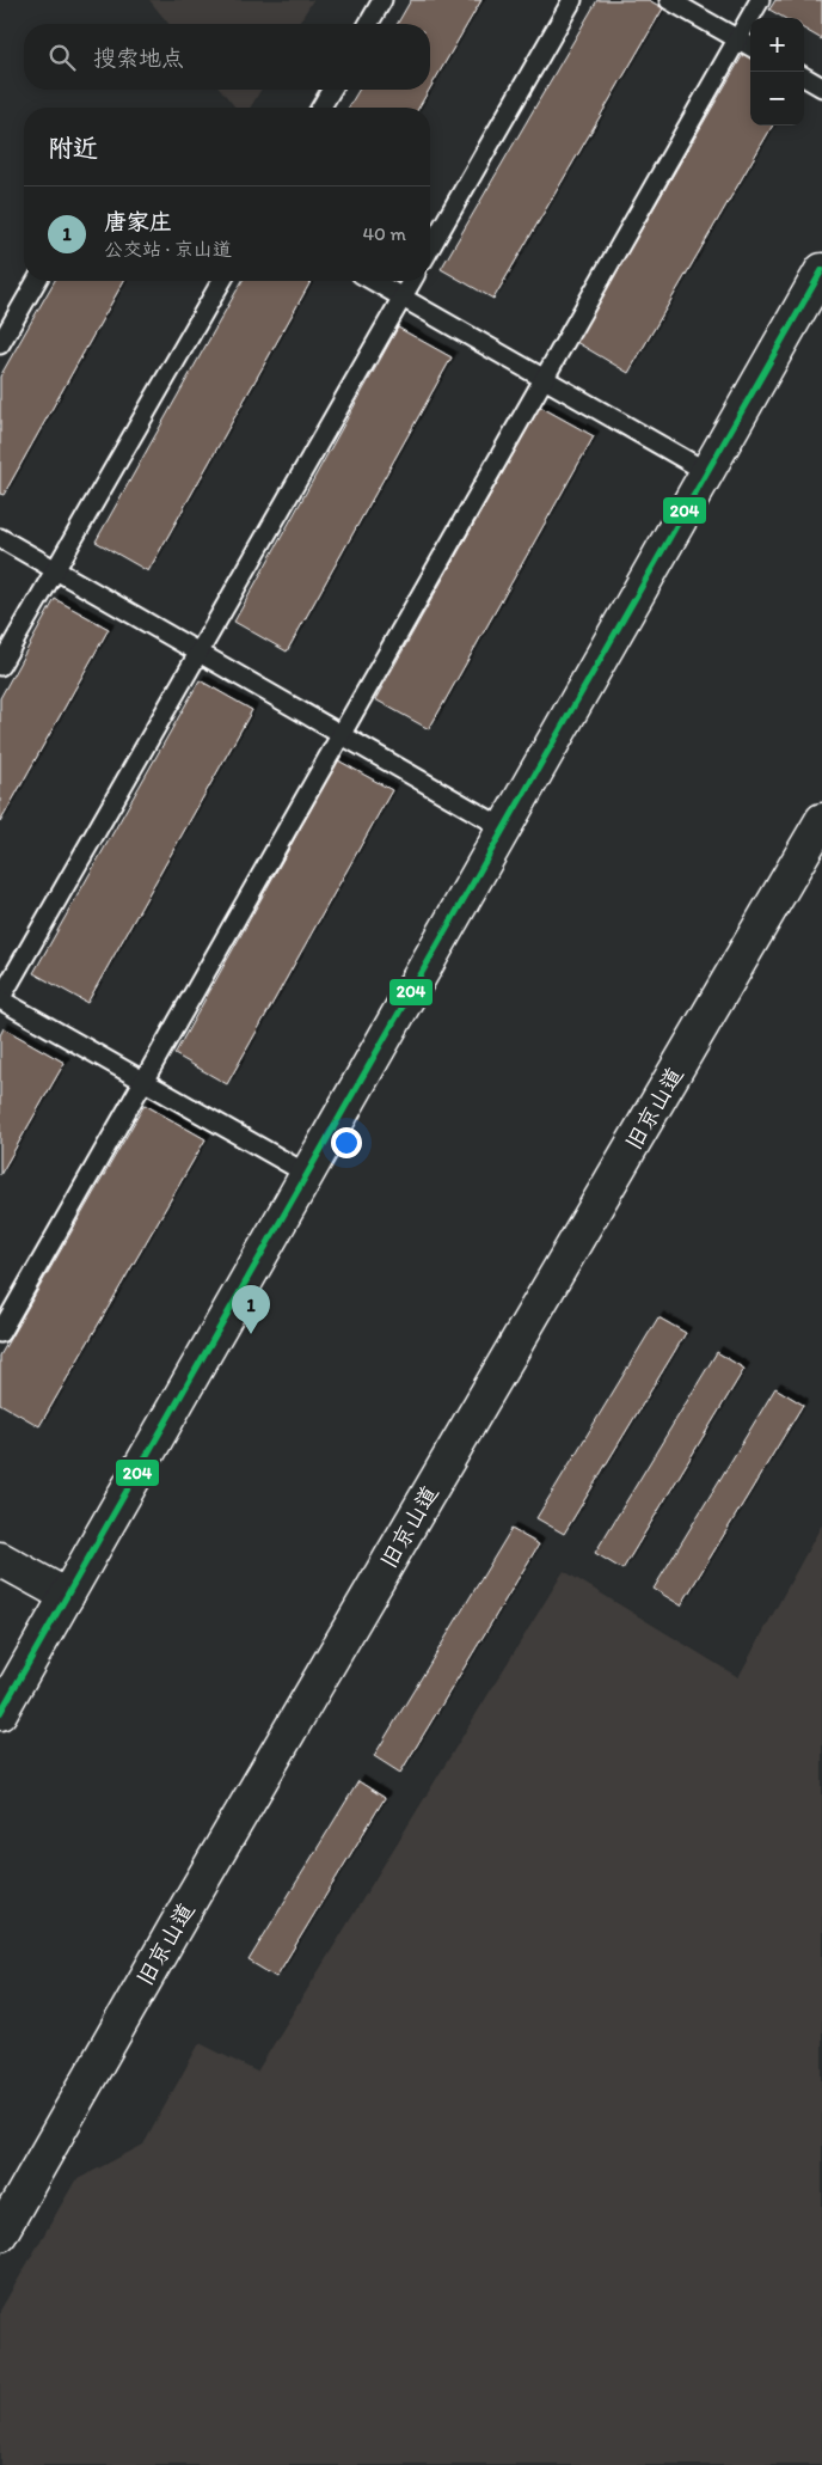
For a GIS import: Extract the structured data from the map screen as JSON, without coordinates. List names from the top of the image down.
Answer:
{
  "streets": {
    "main road": ["旧京山道"]
  },
  "lines": ["transit line 204"],
  "page": {
    "map_buttons": ["+", "−"],
    "search": "搜索地点",
    "heading": "附近",
    "list": [
      {
        "mark": "1",
        "name": "唐家庄",
        "note": "公交站 · 京山道",
        "value": "40 m"
      }
    ],
    "pins": "1"
  }
}
